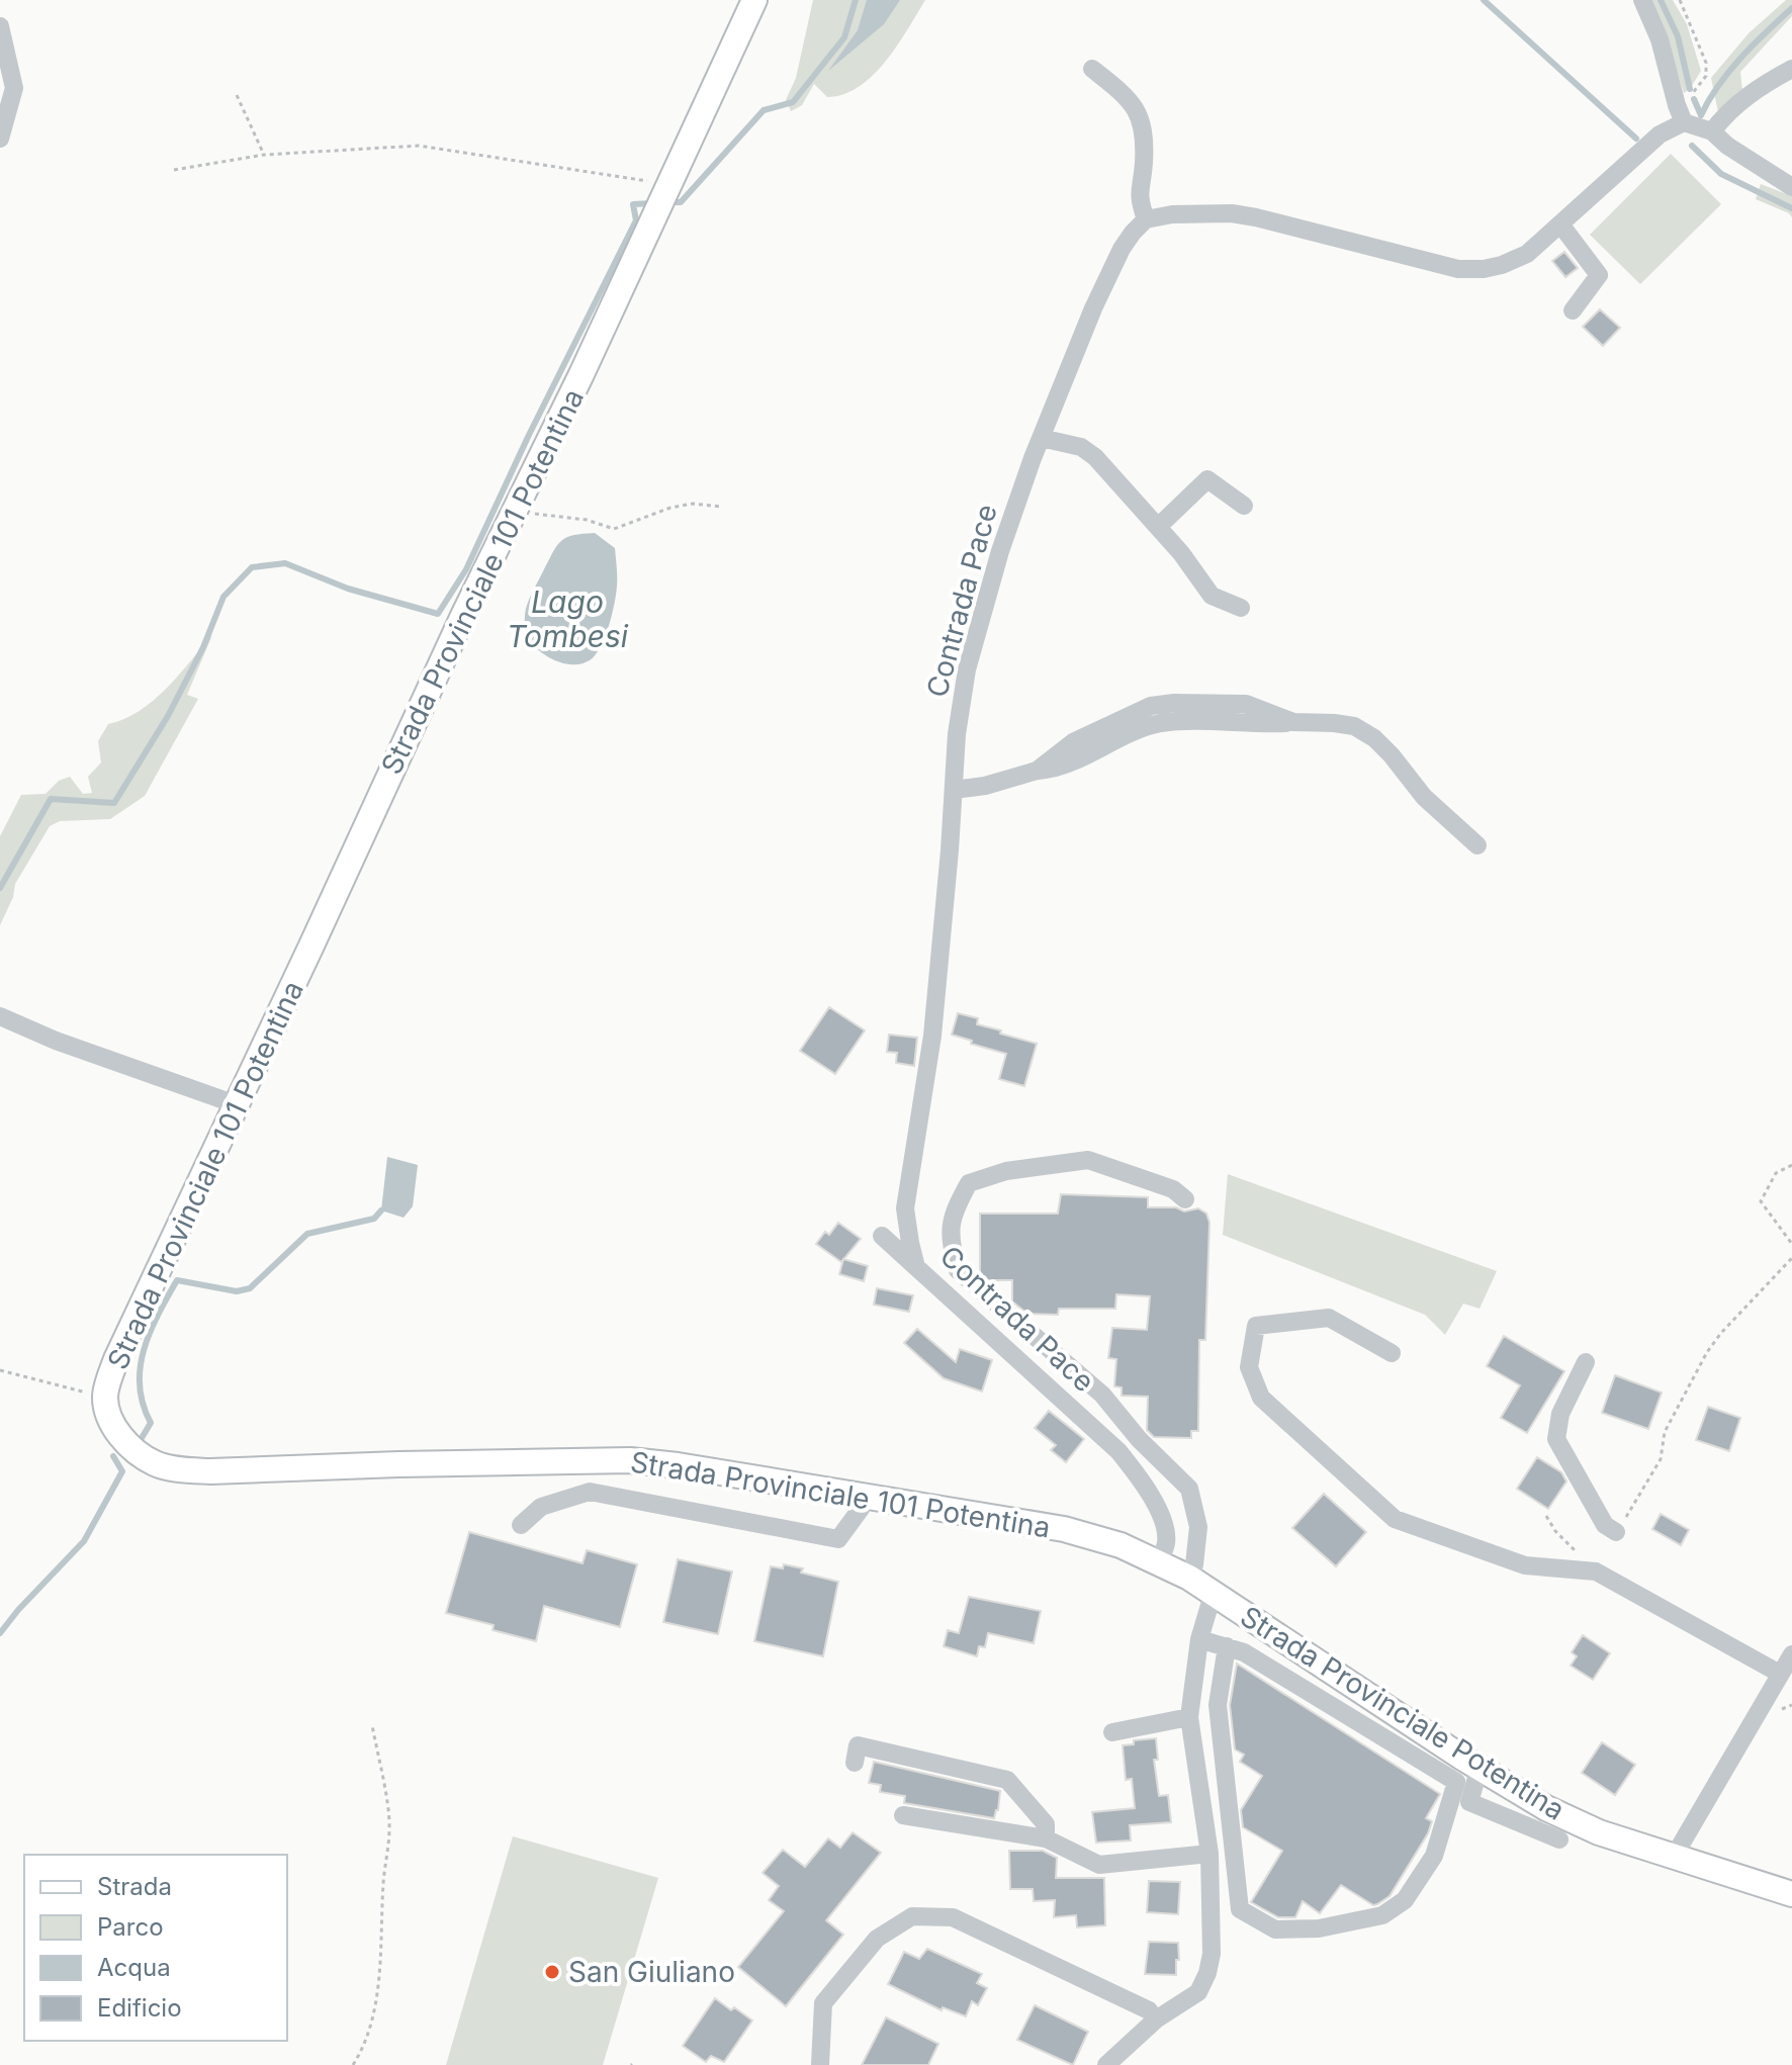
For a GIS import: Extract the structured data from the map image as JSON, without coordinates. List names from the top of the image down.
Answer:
{
  "streets": {
    "main road": ["Strada Provinciale 101 Potentina", "Strada Provinciale Potentina"],
    "street": ["Contrada Pace"]
  },
  "crossings": [
    ["Strada Provinciale 101 Potentina", "Contrada Pace"],
    ["Strada Provinciale 101 Potentina", "Strada Provinciale Potentina"],
    ["Contrada Pace", "Strada Provinciale Potentina"]
  ],
  "water": ["Lago Tombesi"],
  "places": ["San Giuliano"],
  "legend": [
    "Strada",
    "Parco",
    "Acqua",
    "Edificio"
  ]
}
